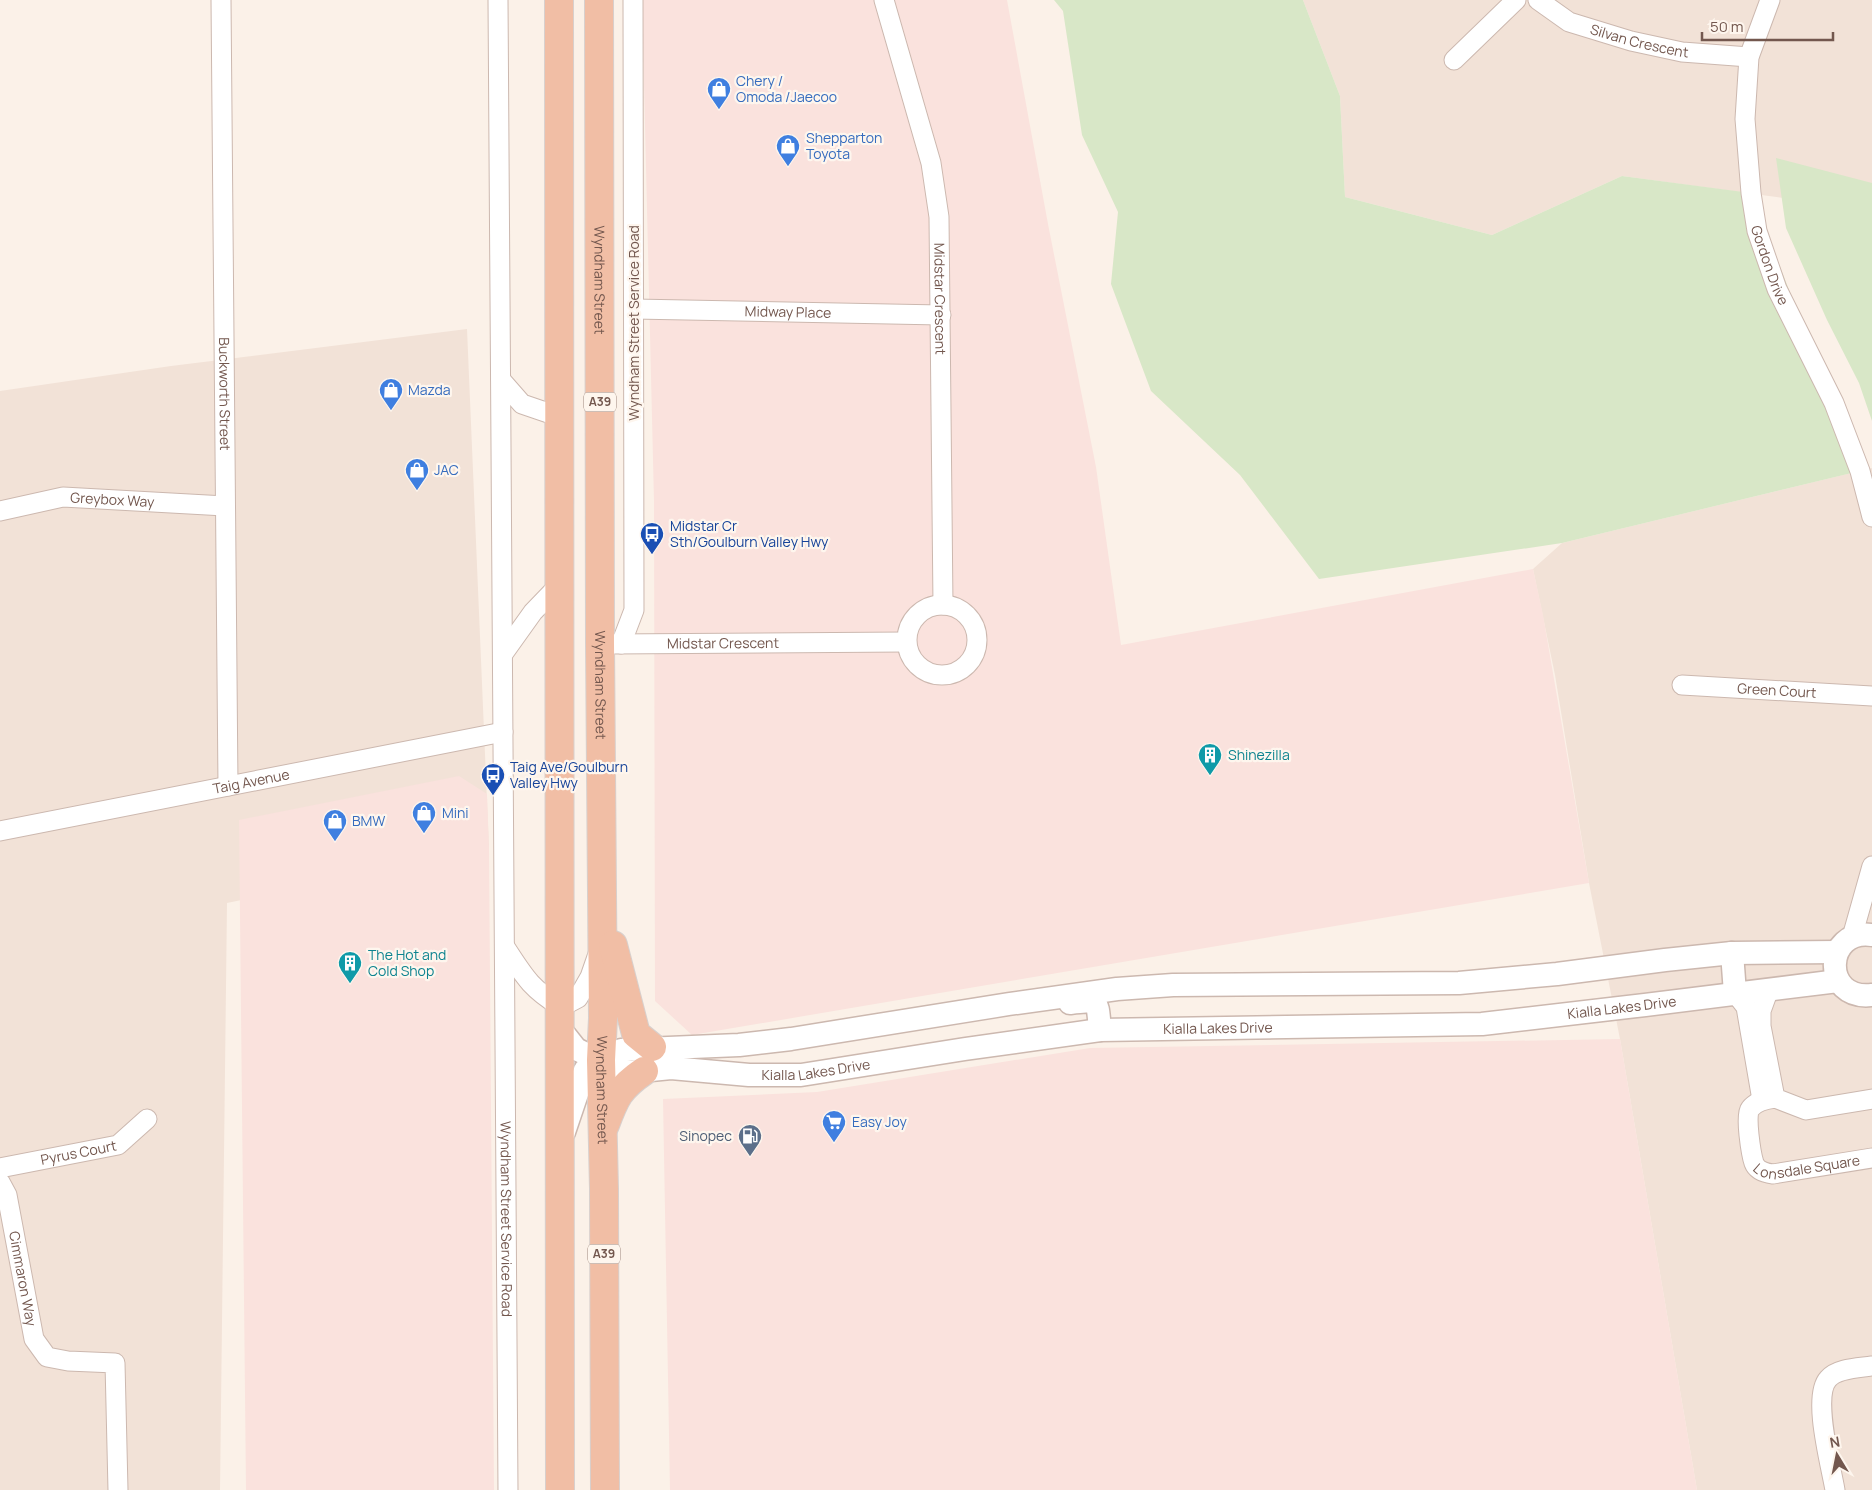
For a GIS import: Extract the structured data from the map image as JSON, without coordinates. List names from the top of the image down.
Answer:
{
  "streets": {
    "highway": ["Wyndham Street", "A39"],
    "street": [
      "Silvan Crescent",
      "Gordon Drive",
      "Midstar Crescent",
      "Midway Place",
      "Wyndham Street Service Road",
      "Buckworth Street",
      "Greybox Way",
      "Green Court",
      "Taig Avenue",
      "Kialla Lakes Drive",
      "Pyrus Court",
      "Lonsdale Square",
      "Cimmaron Way"
    ]
  },
  "crossings": [
    ["Silvan Crescent", "Gordon Drive"],
    ["Wyndham Street", "Midstar Crescent"],
    ["Wyndham Street", "Wyndham Street Service Road"],
    ["Wyndham Street", "Kialla Lakes Drive"],
    ["Midstar Crescent", "Midway Place"],
    ["Midstar Crescent", "Wyndham Street Service Road"],
    ["Midway Place", "Wyndham Street Service Road"],
    ["Wyndham Street Service Road", "Taig Avenue"],
    ["Buckworth Street", "Greybox Way"],
    ["Buckworth Street", "Taig Avenue"]
  ],
  "places": {
    "shop": [
      "Chery / Omoda /Jaecoo",
      "Shepparton Toyota",
      "Mazda",
      "JAC",
      "Mini",
      "BMW"
    ],
    "bus stop": ["Midstar Cr Sth/Goulburn Valley Hwy", "Taig Ave/Goulburn Valley Hwy"],
    "building": ["Shinezilla", "The Hot and Cold Shop"],
    "supermarket": ["Easy Joy"],
    "fuel station": ["Sinopec"]
  },
  "scale_bar": "50 m",
  "north": "top"
}
